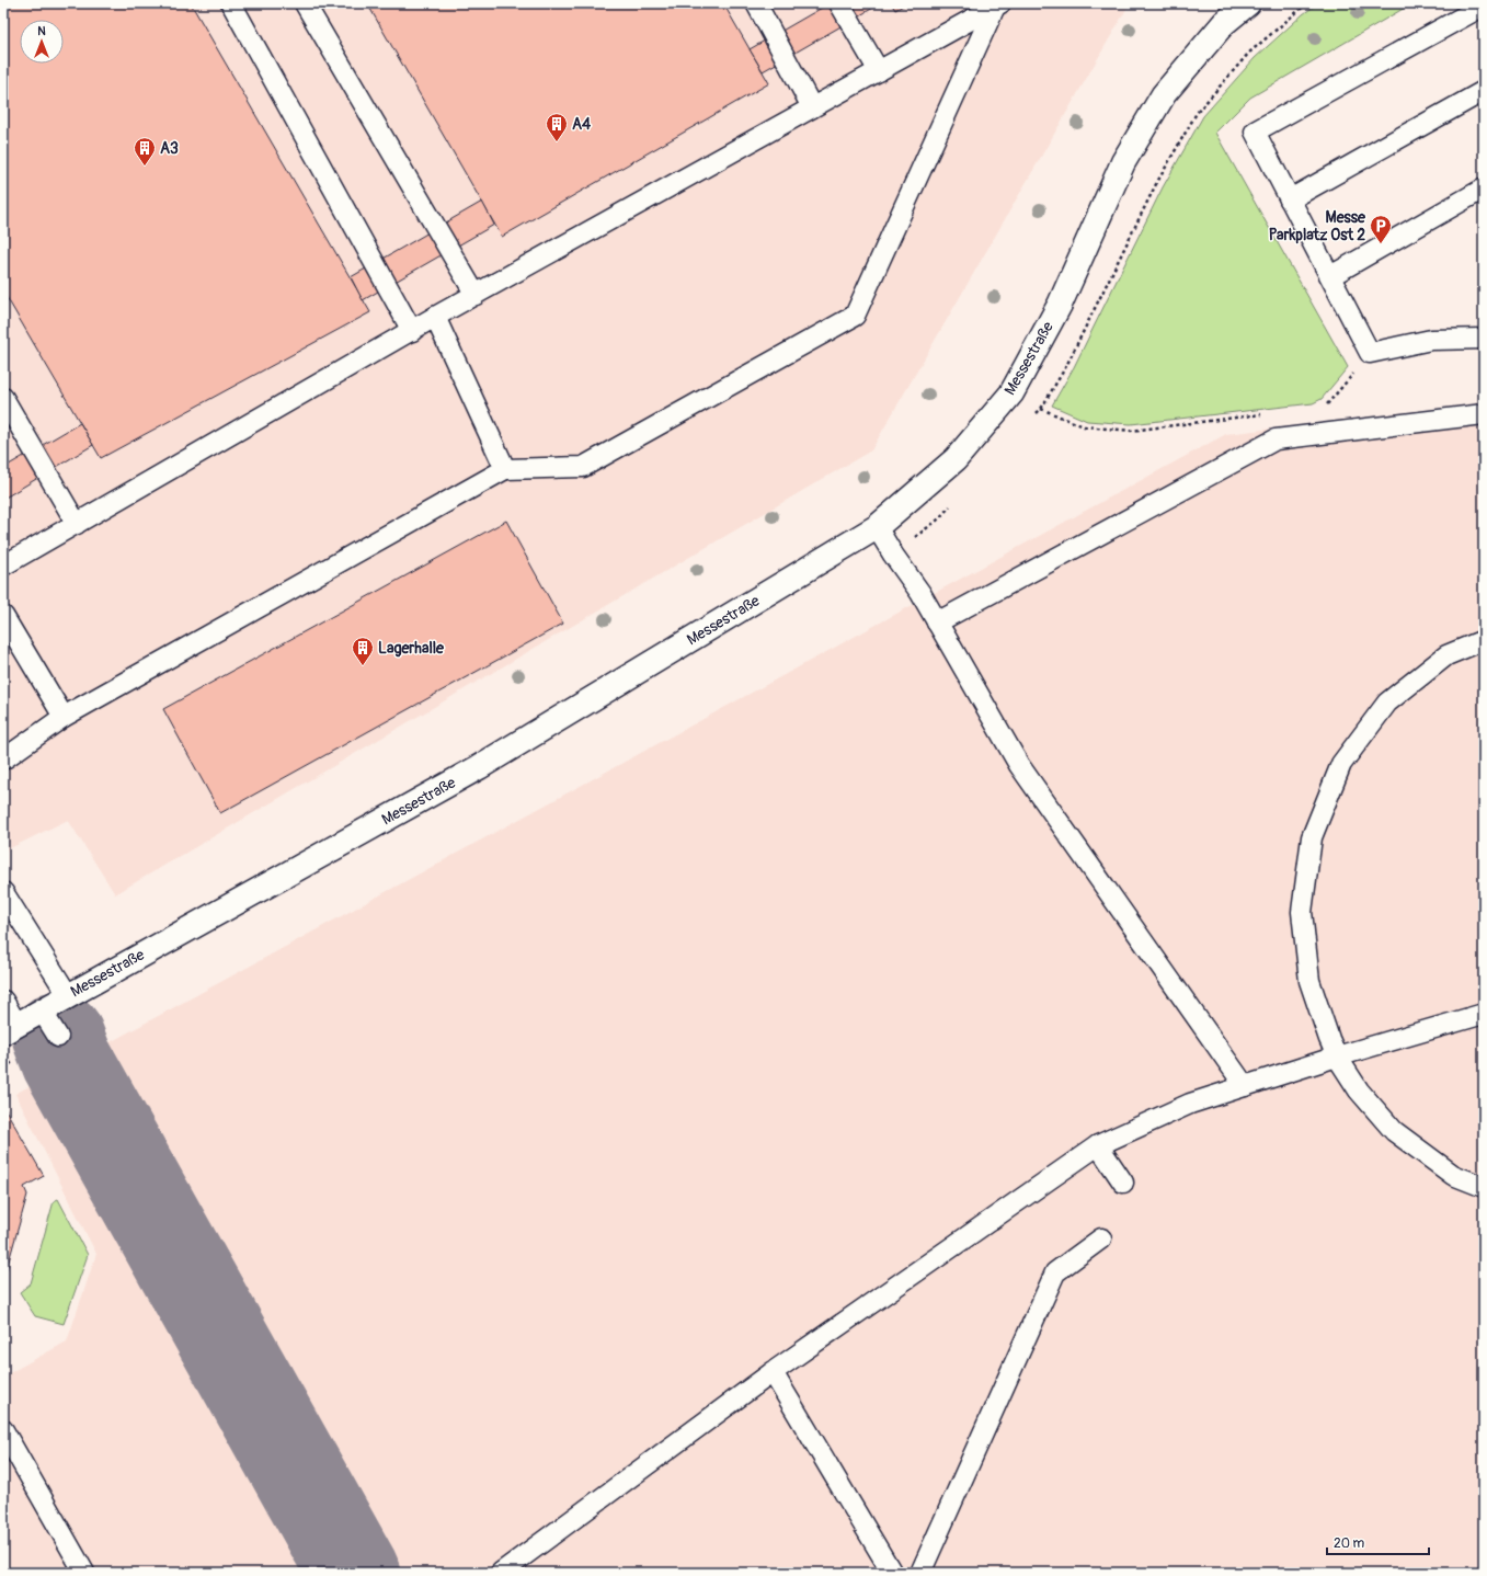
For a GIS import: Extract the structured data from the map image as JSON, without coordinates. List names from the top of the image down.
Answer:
{
  "streets": {
    "street": ["Messestraße"]
  },
  "places": {
    "building": ["A4", "A3", "Lagerhalle"],
    "parking": ["Messe Parkplatz Ost 2"]
  },
  "scale_bar": "20 m",
  "north": "top"
}
